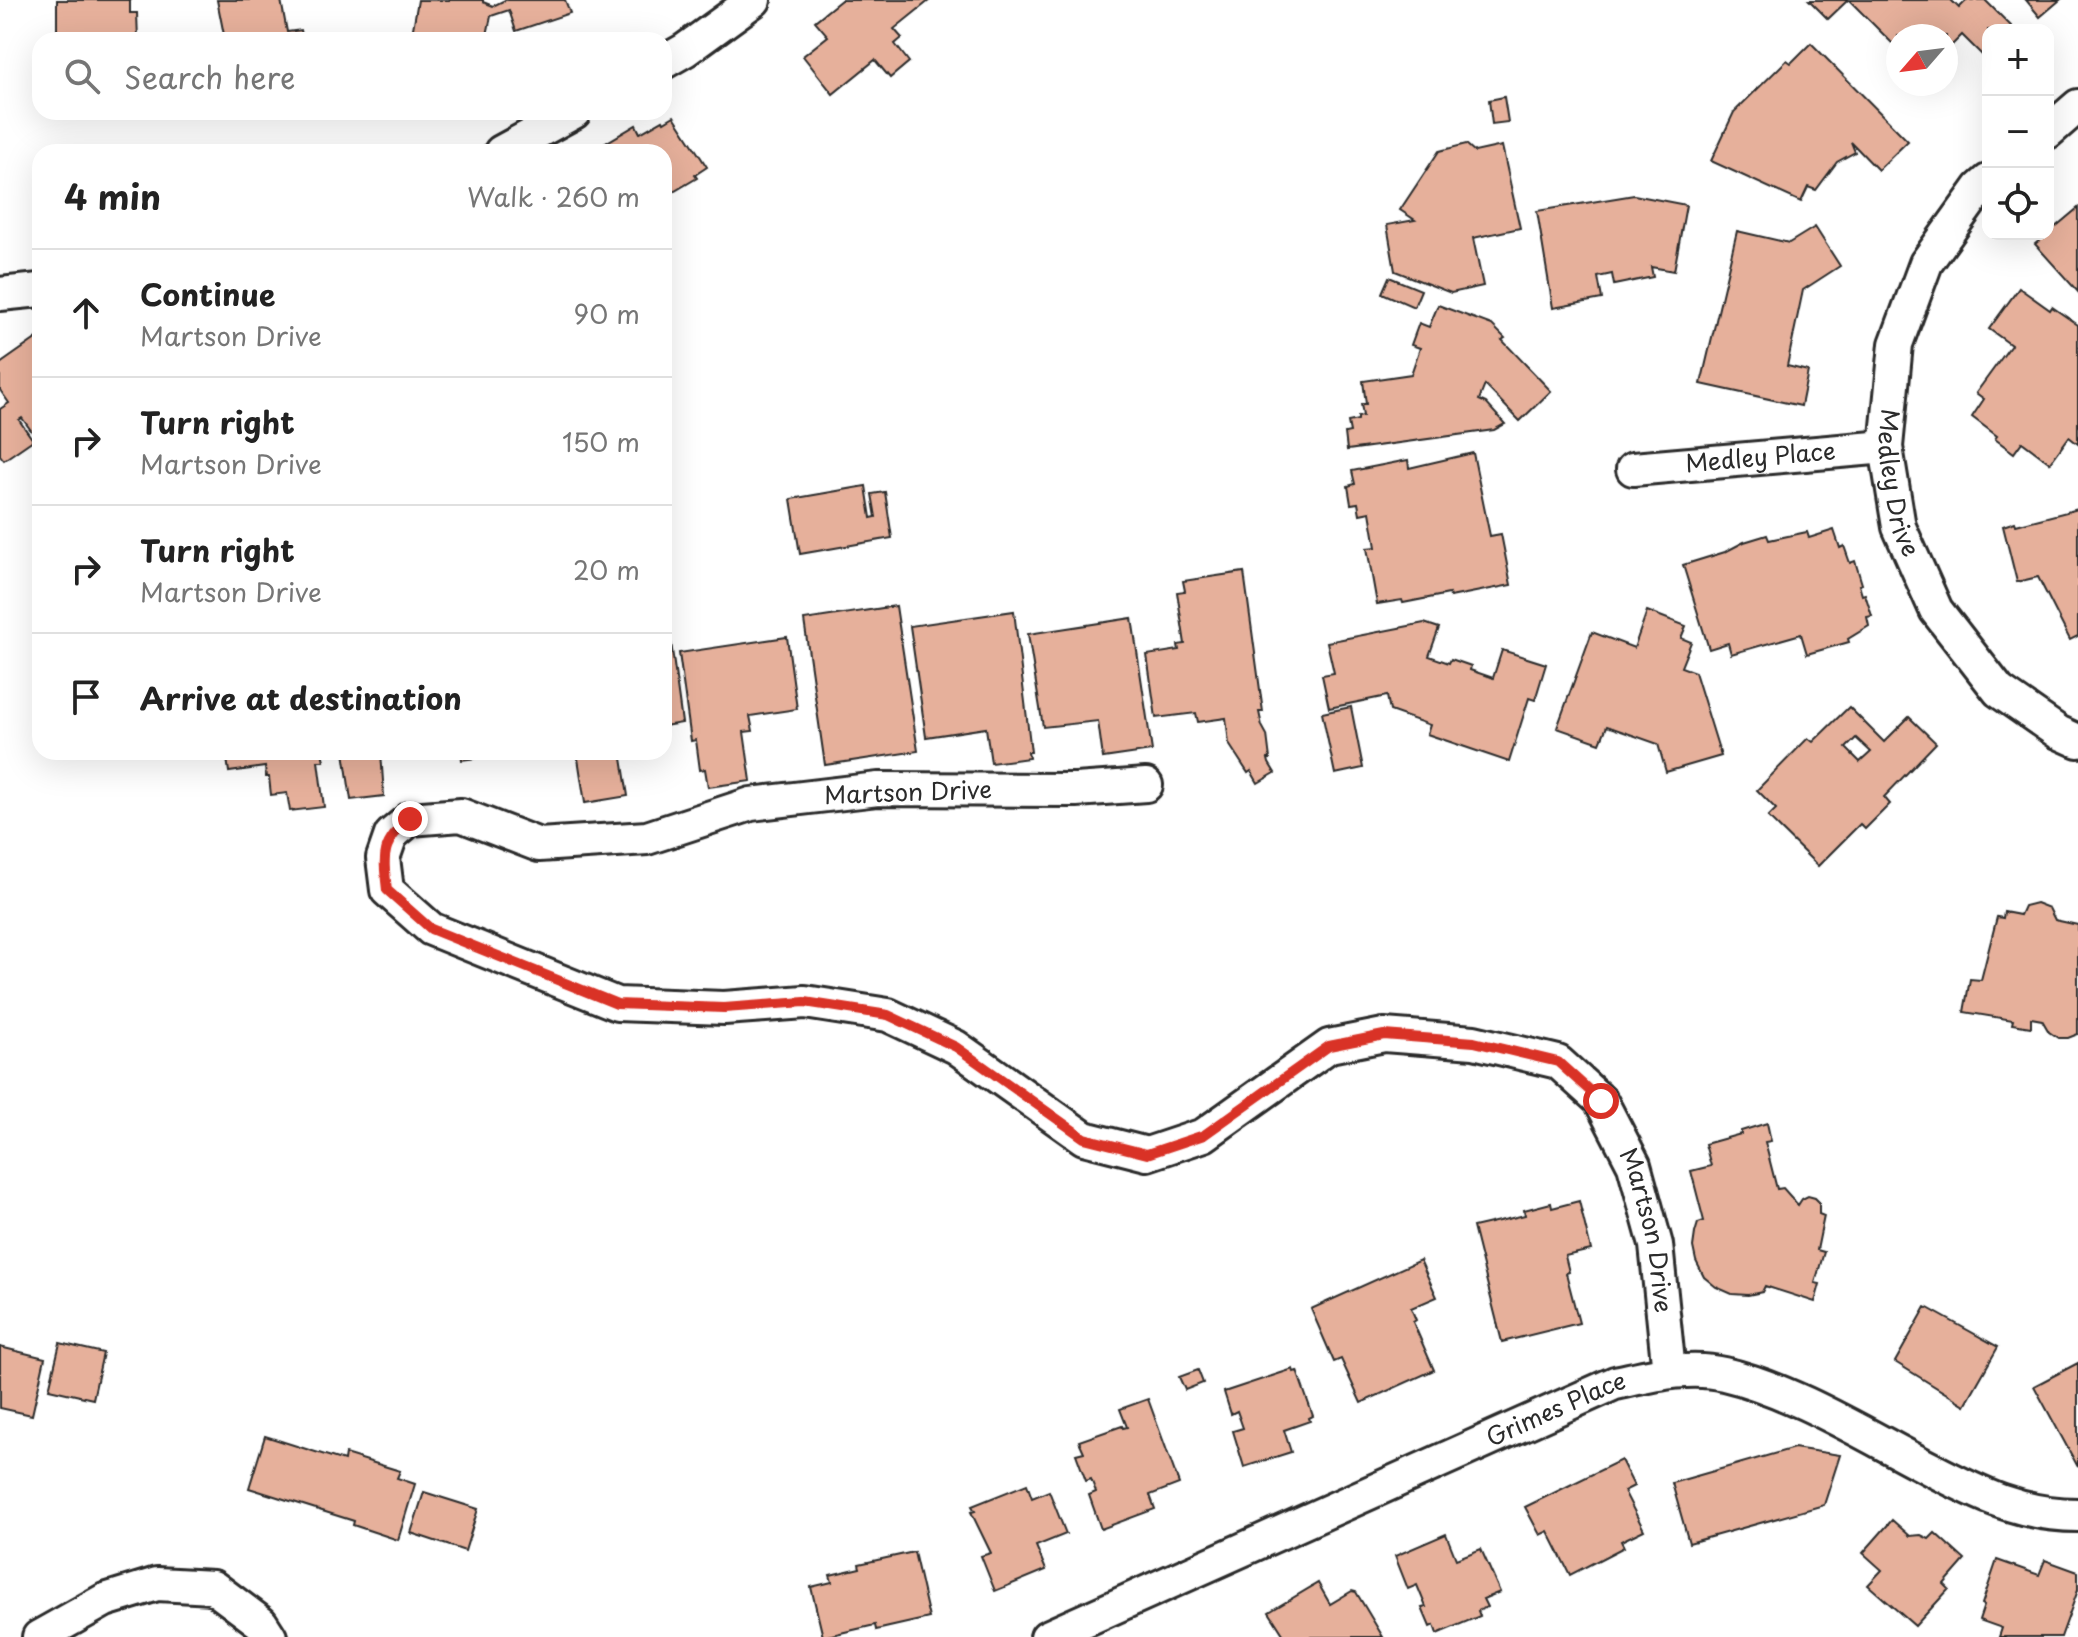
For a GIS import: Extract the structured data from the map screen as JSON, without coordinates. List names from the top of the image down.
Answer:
{
  "streets": {
    "street": [
      "Medley Place",
      "Medley Drive",
      "Martson Drive",
      "Grimes Place"
    ]
  },
  "crossings": [
    ["Medley Place", "Medley Drive"],
    ["Martson Drive", "Grimes Place"]
  ],
  "north": "bottom left",
  "page": {
    "map_buttons": ["+", "−"],
    "search": "Search here",
    "heading": ["4 min", "Walk · 260 m"],
    "list": [
      ["Continue", "Martson Drive", "90 m"],
      ["Turn right", "Martson Drive", "150 m"],
      ["Turn right", "Martson Drive", "20 m"],
      "Arrive at destination"
    ]
  }
}
